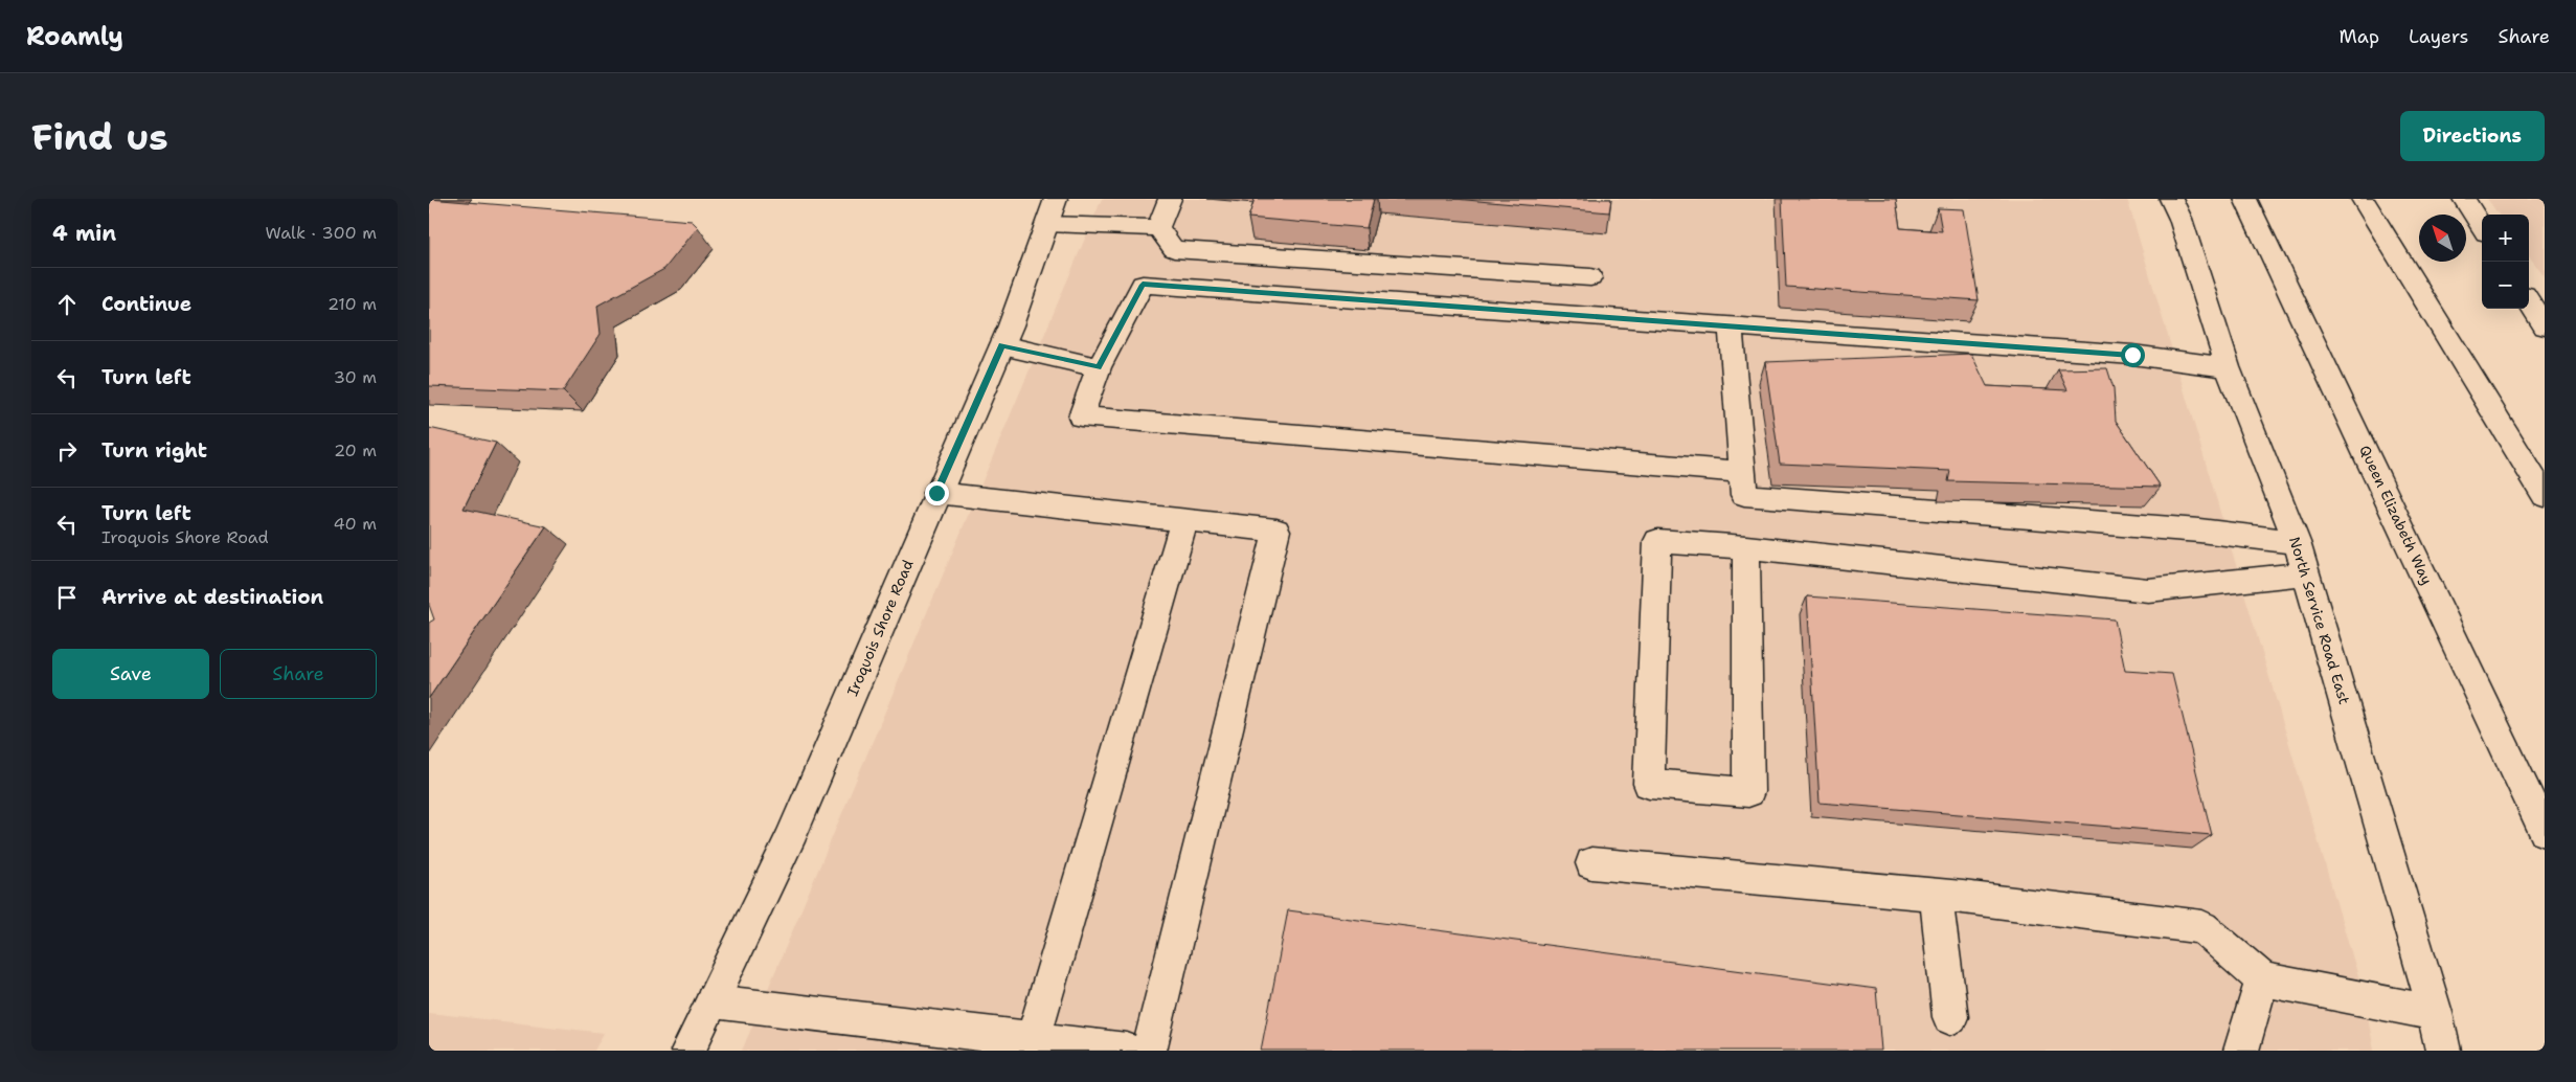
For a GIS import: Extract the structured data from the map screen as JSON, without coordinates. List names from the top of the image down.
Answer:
{
  "streets": {
    "main road": ["Queen Elizabeth Way", "North Service Road East", "Iroquois Shore Road"]
  },
  "north": "top left",
  "page": {
    "header": "Roamly",
    "nav": ["Map", "Layers", "Share"],
    "buttons": [
      "Directions",
      ["Save", "Share"]
    ],
    "title": "Find us",
    "heading": ["4 min", "Walk · 300 m"],
    "map_buttons": ["+", "−"],
    "list": [
      ["Continue", "210 m"],
      ["Turn left", "30 m"],
      ["Turn right", "20 m"],
      ["Turn left", "Iroquois Shore Road", "40 m"],
      "Arrive at destination"
    ]
  }
}
